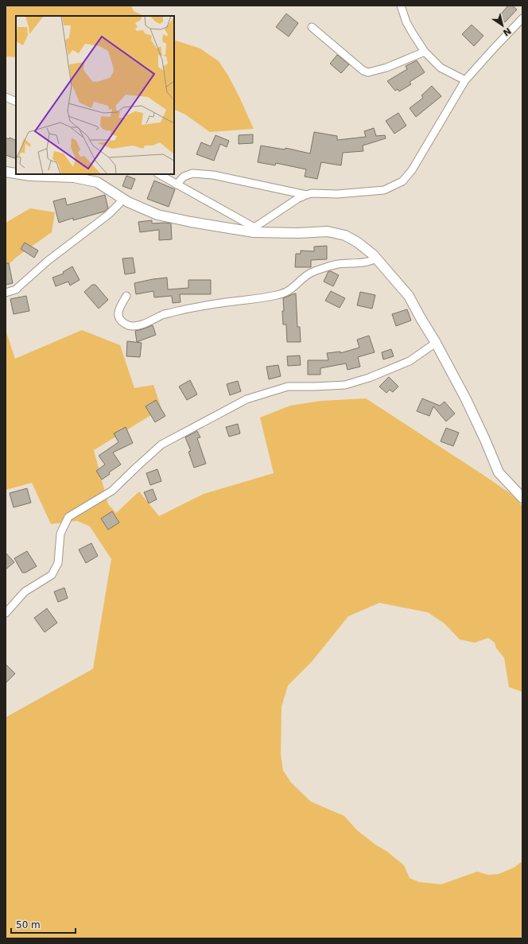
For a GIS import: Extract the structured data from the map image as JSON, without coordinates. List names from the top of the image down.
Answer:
{
  "scale_bar": "50 m",
  "north": "bottom right"
}
